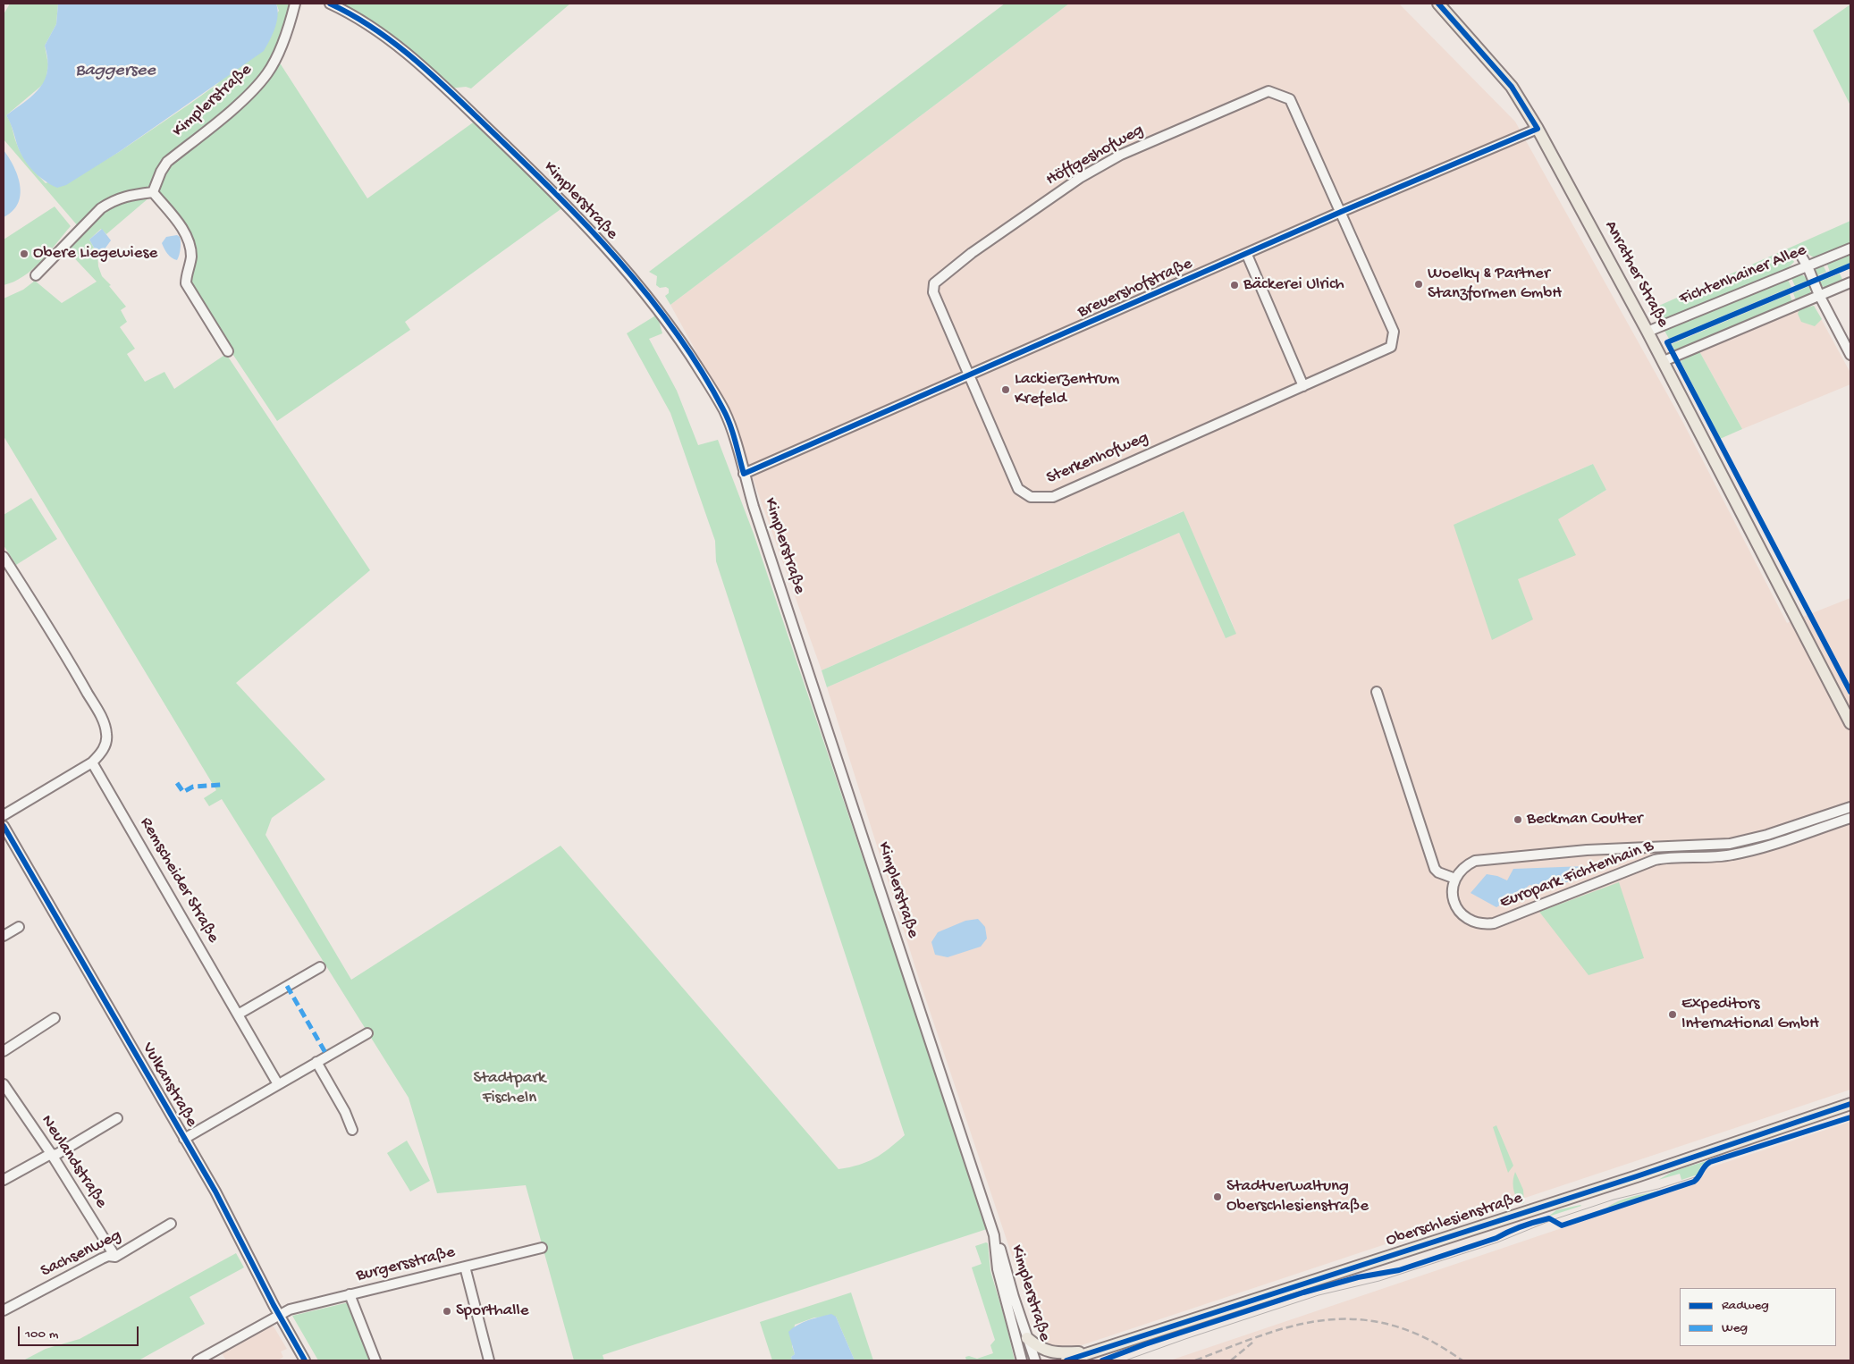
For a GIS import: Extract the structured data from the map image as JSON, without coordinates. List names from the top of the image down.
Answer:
{
  "streets": {
    "main road": ["Anrather Straße", "Oberschlesienstraße"],
    "street": [
      "Kimplerstraße",
      "Höffgeshofweg",
      "Fichtenhainer Allee",
      "Breuershofstraße",
      "Sterkenhofweg",
      "Europark Fichtenhain B",
      "Remscheider Straße",
      "Vulkanstraße",
      "Neulandstraße",
      "Sachsenweg",
      "Burgersstraße"
    ]
  },
  "crossings": [
    ["Kimplerstraße", "Breuershofstraße"],
    ["Höffgeshofweg", "Breuershofstraße"],
    ["Höffgeshofweg", "Sterkenhofweg"],
    ["Anrather Straße", "Fichtenhainer Allee"],
    ["Anrather Straße", "Breuershofstraße"],
    ["Breuershofstraße", "Sterkenhofweg"],
    ["Vulkanstraße", "Burgersstraße"],
    ["Neulandstraße", "Sachsenweg"]
  ],
  "water": ["Baggersee"],
  "parks": ["Stadtpark Fischeln"],
  "places": [
    "Obere Liegewiese",
    "Woelky & Partner Stanzformen GmbH",
    "Bäckerei Ulrich",
    "Lackierzentrum Krefeld",
    "Beckman Coulter",
    "Expeditors International GmbH",
    "Stadtverwaltung Oberschlesienstraße",
    "Sporthalle"
  ],
  "legend": ["Radweg", "Weg"],
  "scale_bar": "100 m"
}
